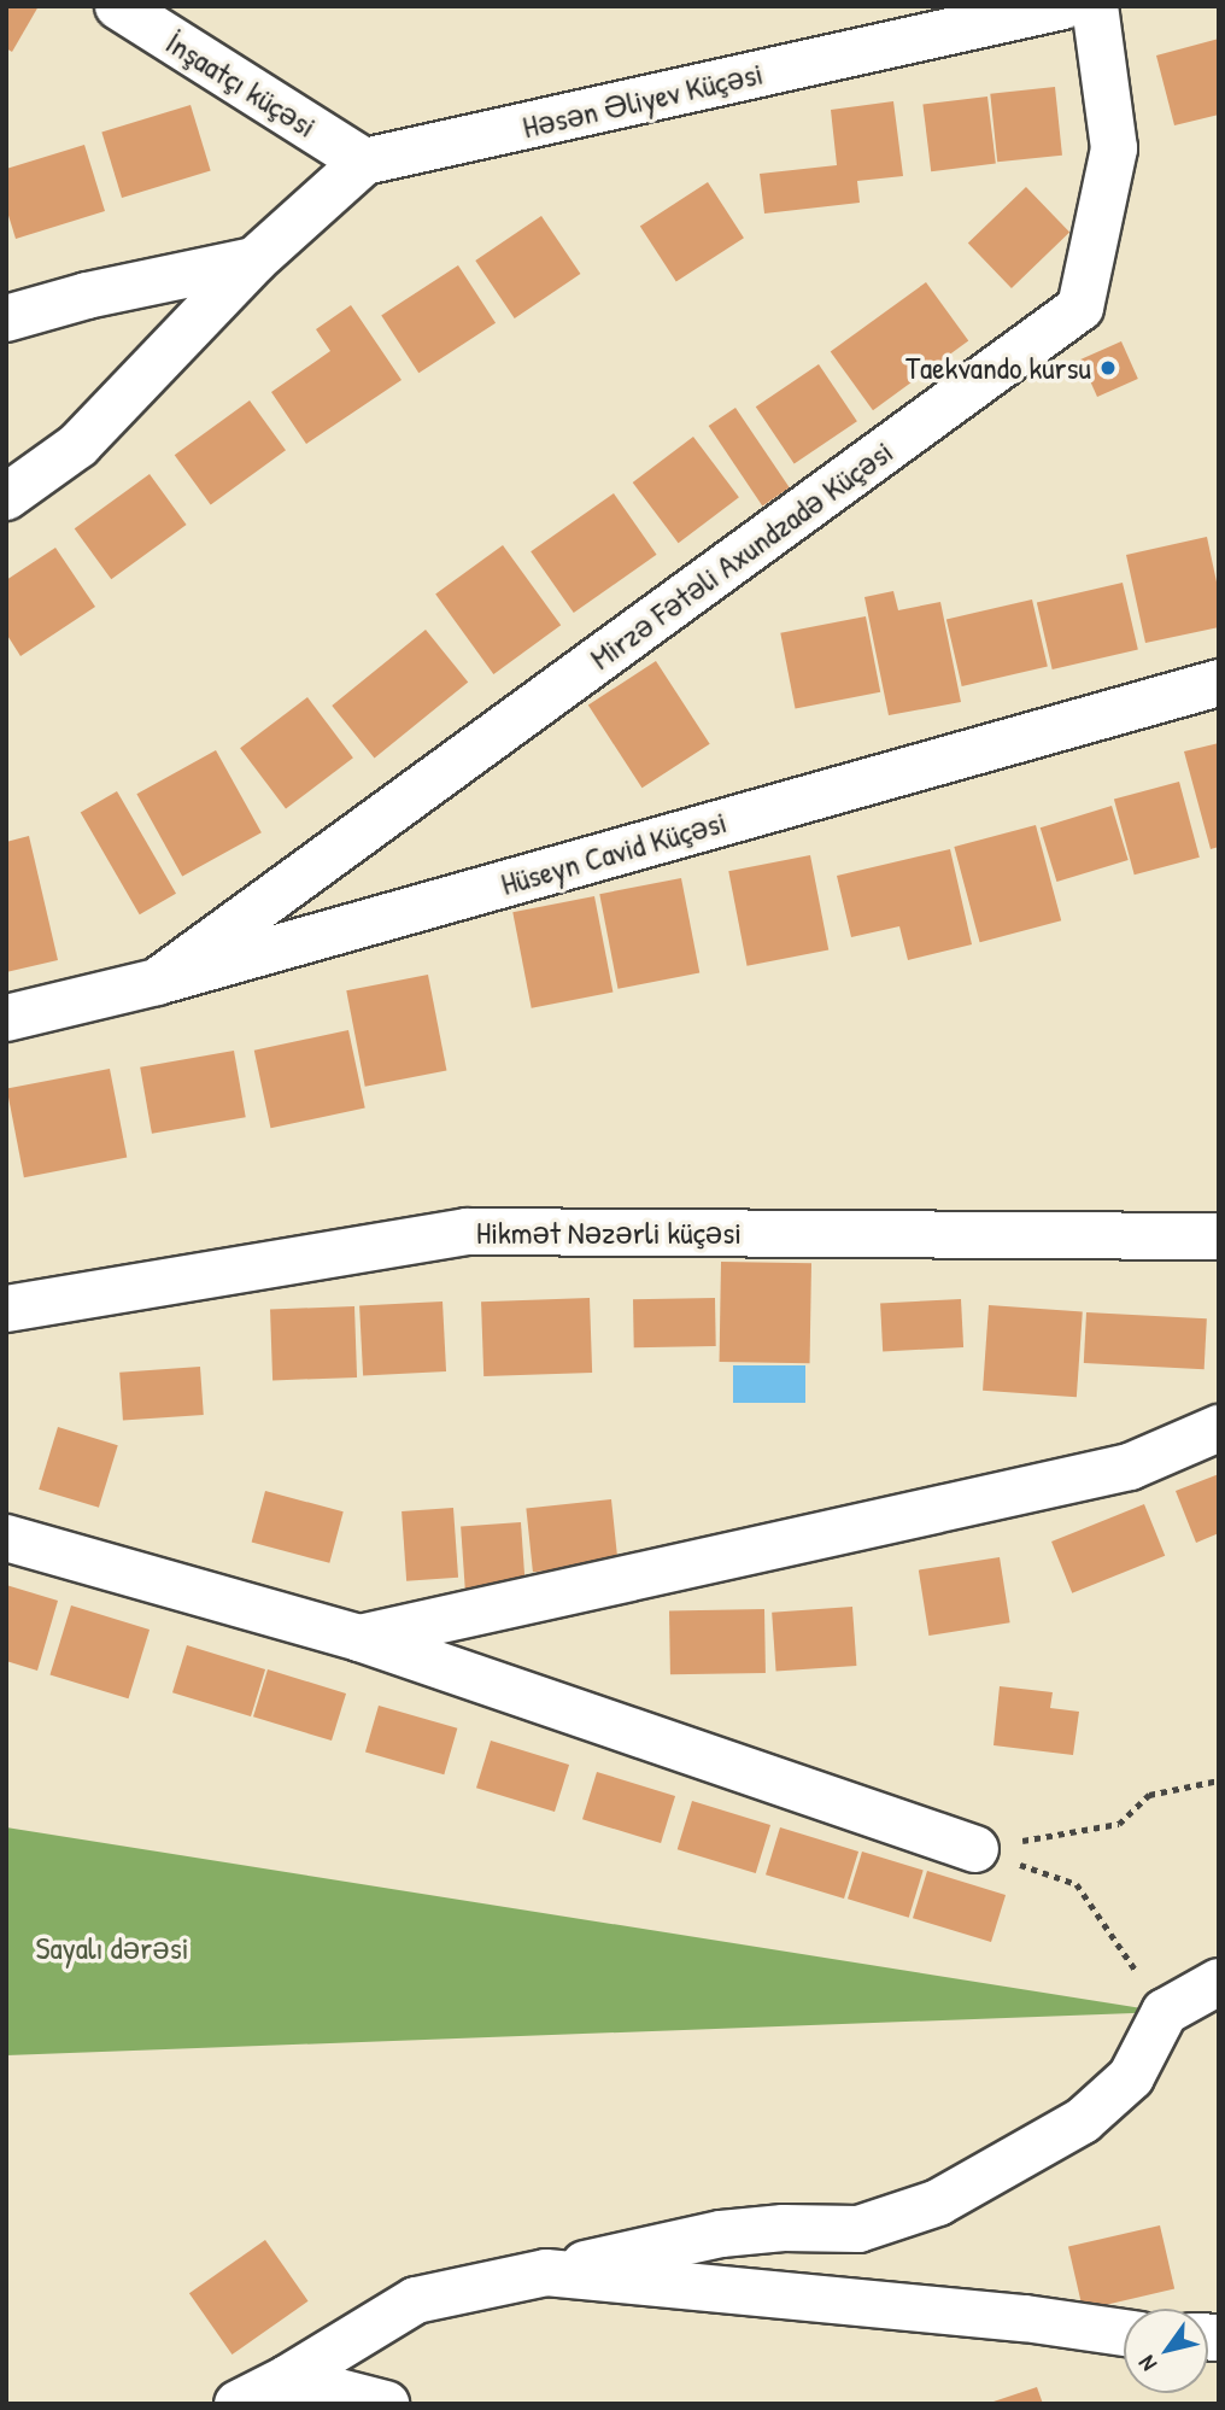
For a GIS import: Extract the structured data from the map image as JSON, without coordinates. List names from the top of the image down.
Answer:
{
  "streets": {
    "street": [
      "İnşaatçı küçəsi",
      "Həsən Əliyev Küçəsi",
      "Mirzə Fətəli Axundzadə Küçəsi",
      "Hüseyn Cavid Küçəsi",
      "Hikmət Nəzərli küçəsi"
    ]
  },
  "crossings": [
    ["İnşaatçı küçəsi", "Həsən Əliyev Küçəsi"],
    ["Mirzə Fətəli Axundzadə Küçəsi", "Hüseyn Cavid Küçəsi"]
  ],
  "parks": ["Sayalı dərəsi"],
  "places": ["Taekvando kursu"],
  "north": "bottom left"
}
